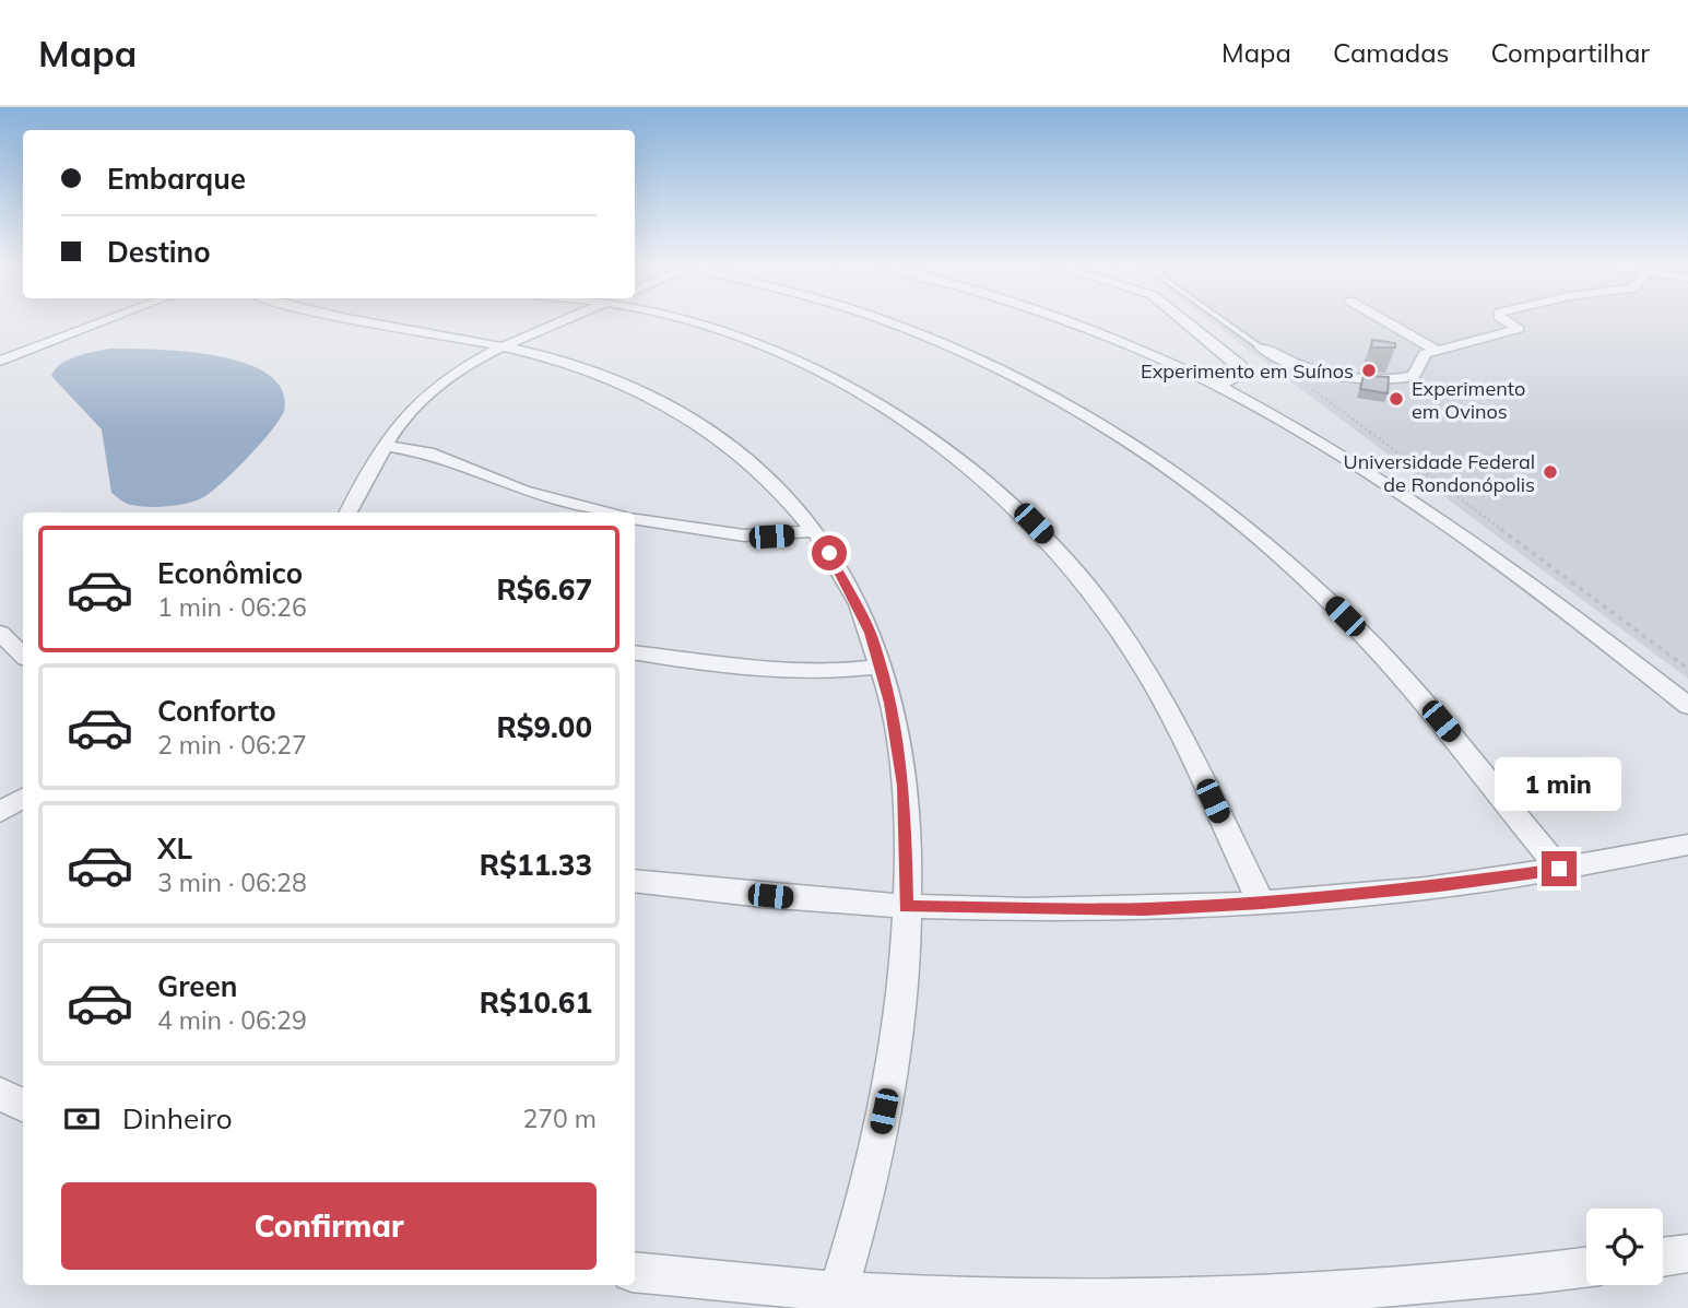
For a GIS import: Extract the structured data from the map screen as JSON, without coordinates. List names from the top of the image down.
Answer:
{
  "places": ["Experimento em Suínos", "Experimento em Ovinos", "Universidade Federal de Rondonópolis"],
  "page": {
    "header": "Mapa",
    "nav": ["Mapa", "Camadas", "Compartilhar"],
    "banner": ["Embarque", "Destino"],
    "list": [
      {
        "name": "Econômico",
        "note": "1 min · 06:26",
        "value": "R$6.67"
      },
      {
        "name": "Conforto",
        "note": "2 min · 06:27",
        "value": "R$9.00"
      },
      {
        "name": "XL",
        "note": "3 min · 06:28",
        "value": "R$11.33"
      },
      {
        "name": "Green",
        "note": "4 min · 06:29",
        "value": "R$10.61"
      }
    ],
    "bubble": "1 min",
    "pay": ["Dinheiro", "270 m"],
    "buttons": "Confirmar"
  }
}
